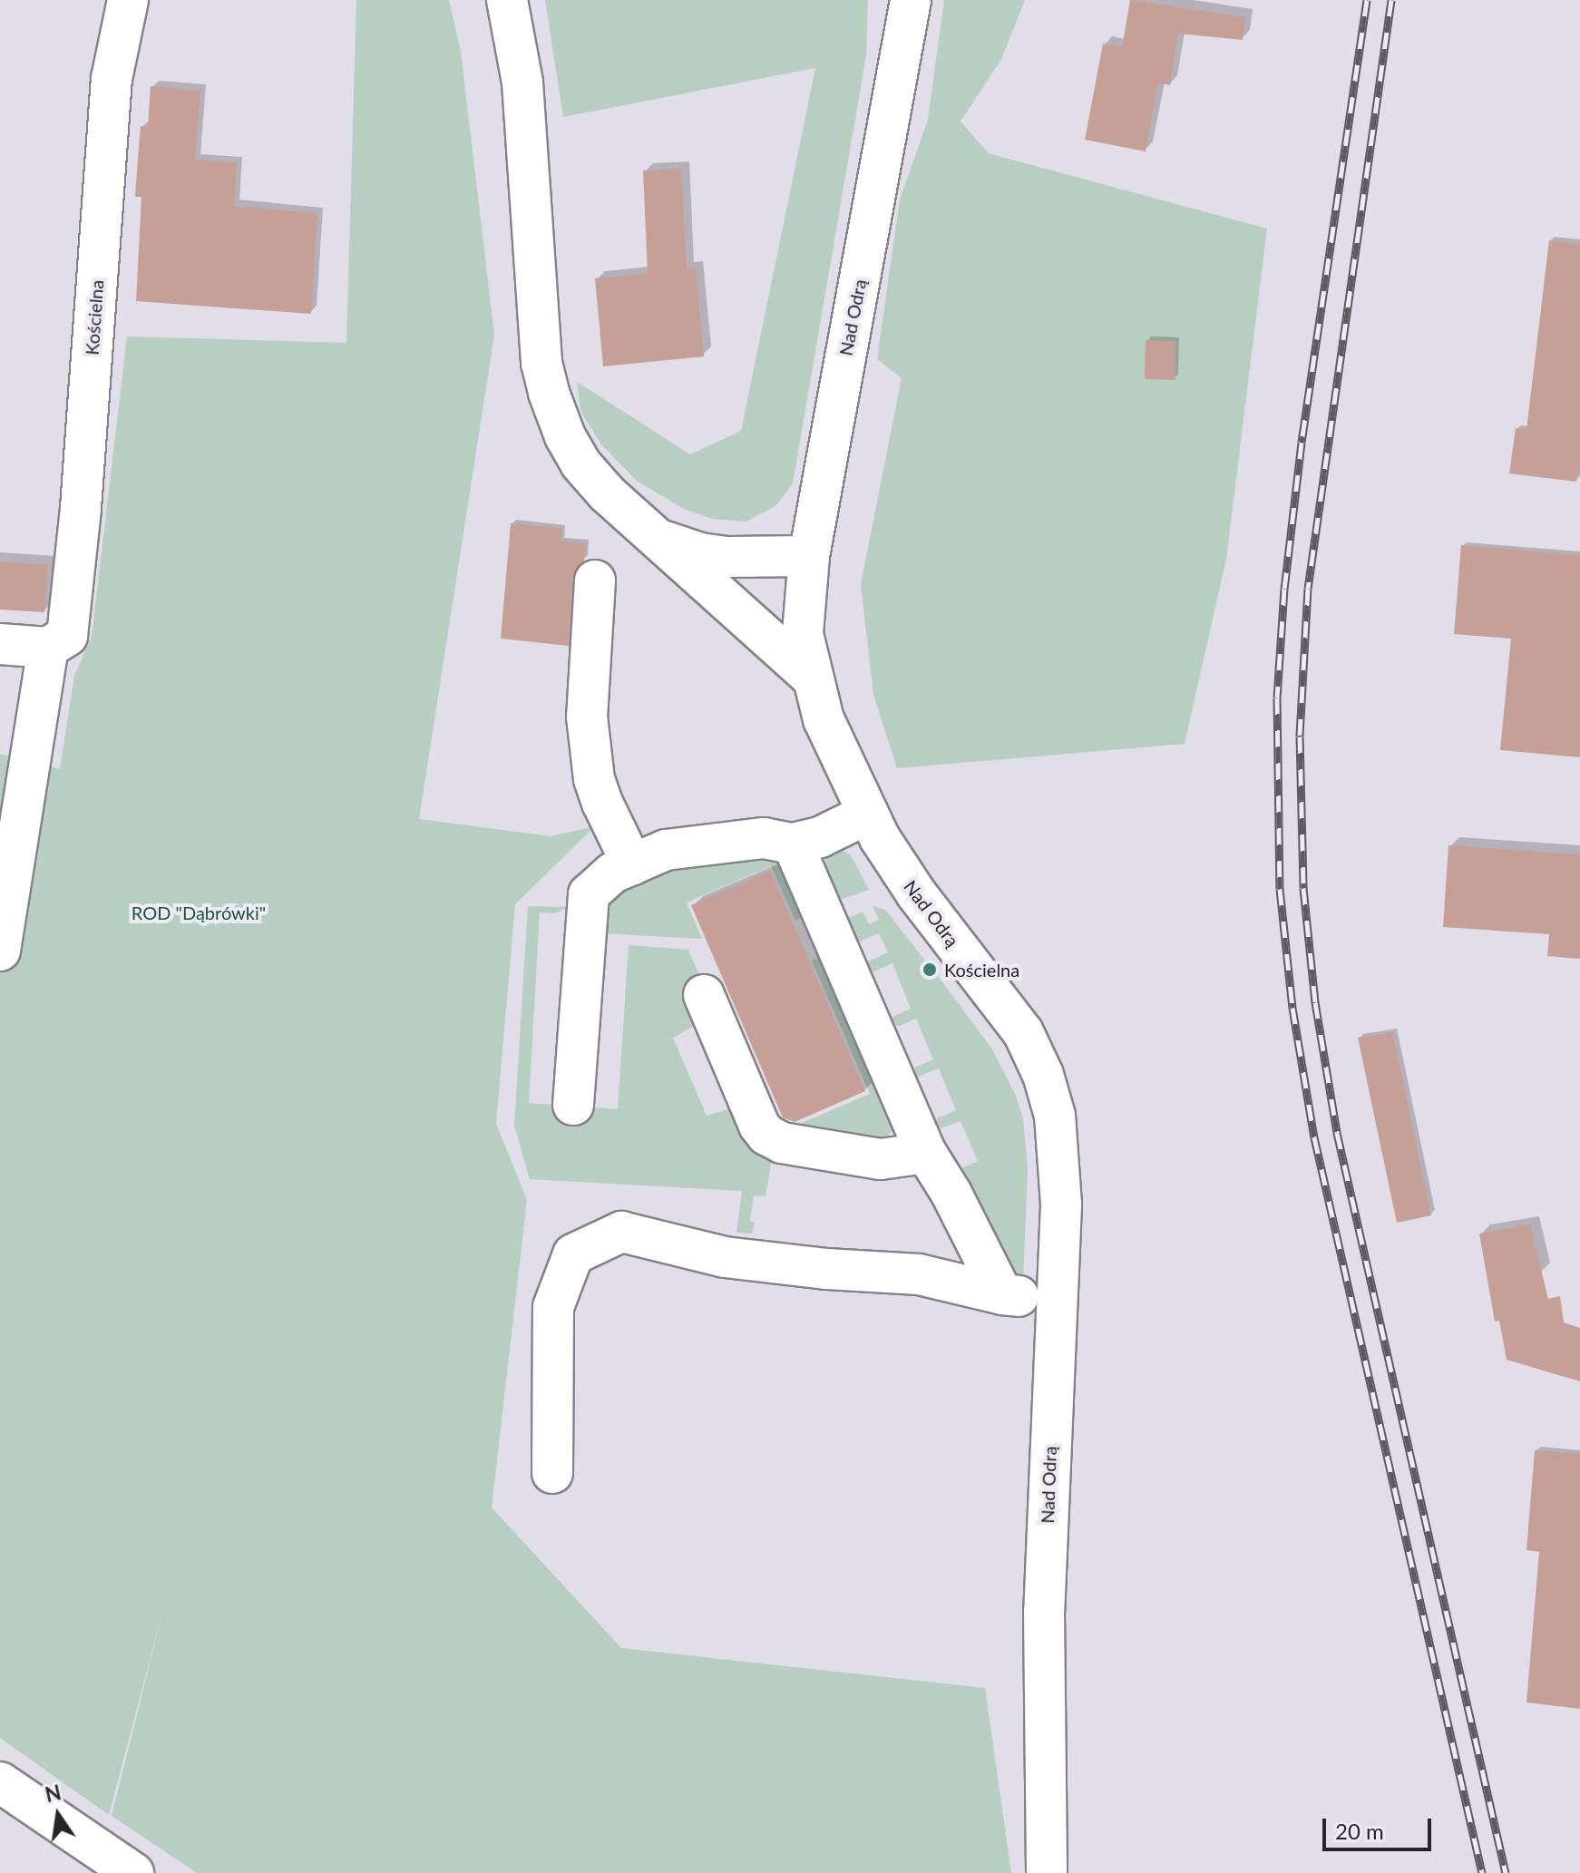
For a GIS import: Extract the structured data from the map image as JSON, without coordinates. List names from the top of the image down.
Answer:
{
  "streets": {
    "street": ["Kościelna", "Nad Odrą"]
  },
  "parks": ["ROD \"Dąbrówki\""],
  "places": ["Kościelna"],
  "scale_bar": "20 m",
  "north": "top"
}
